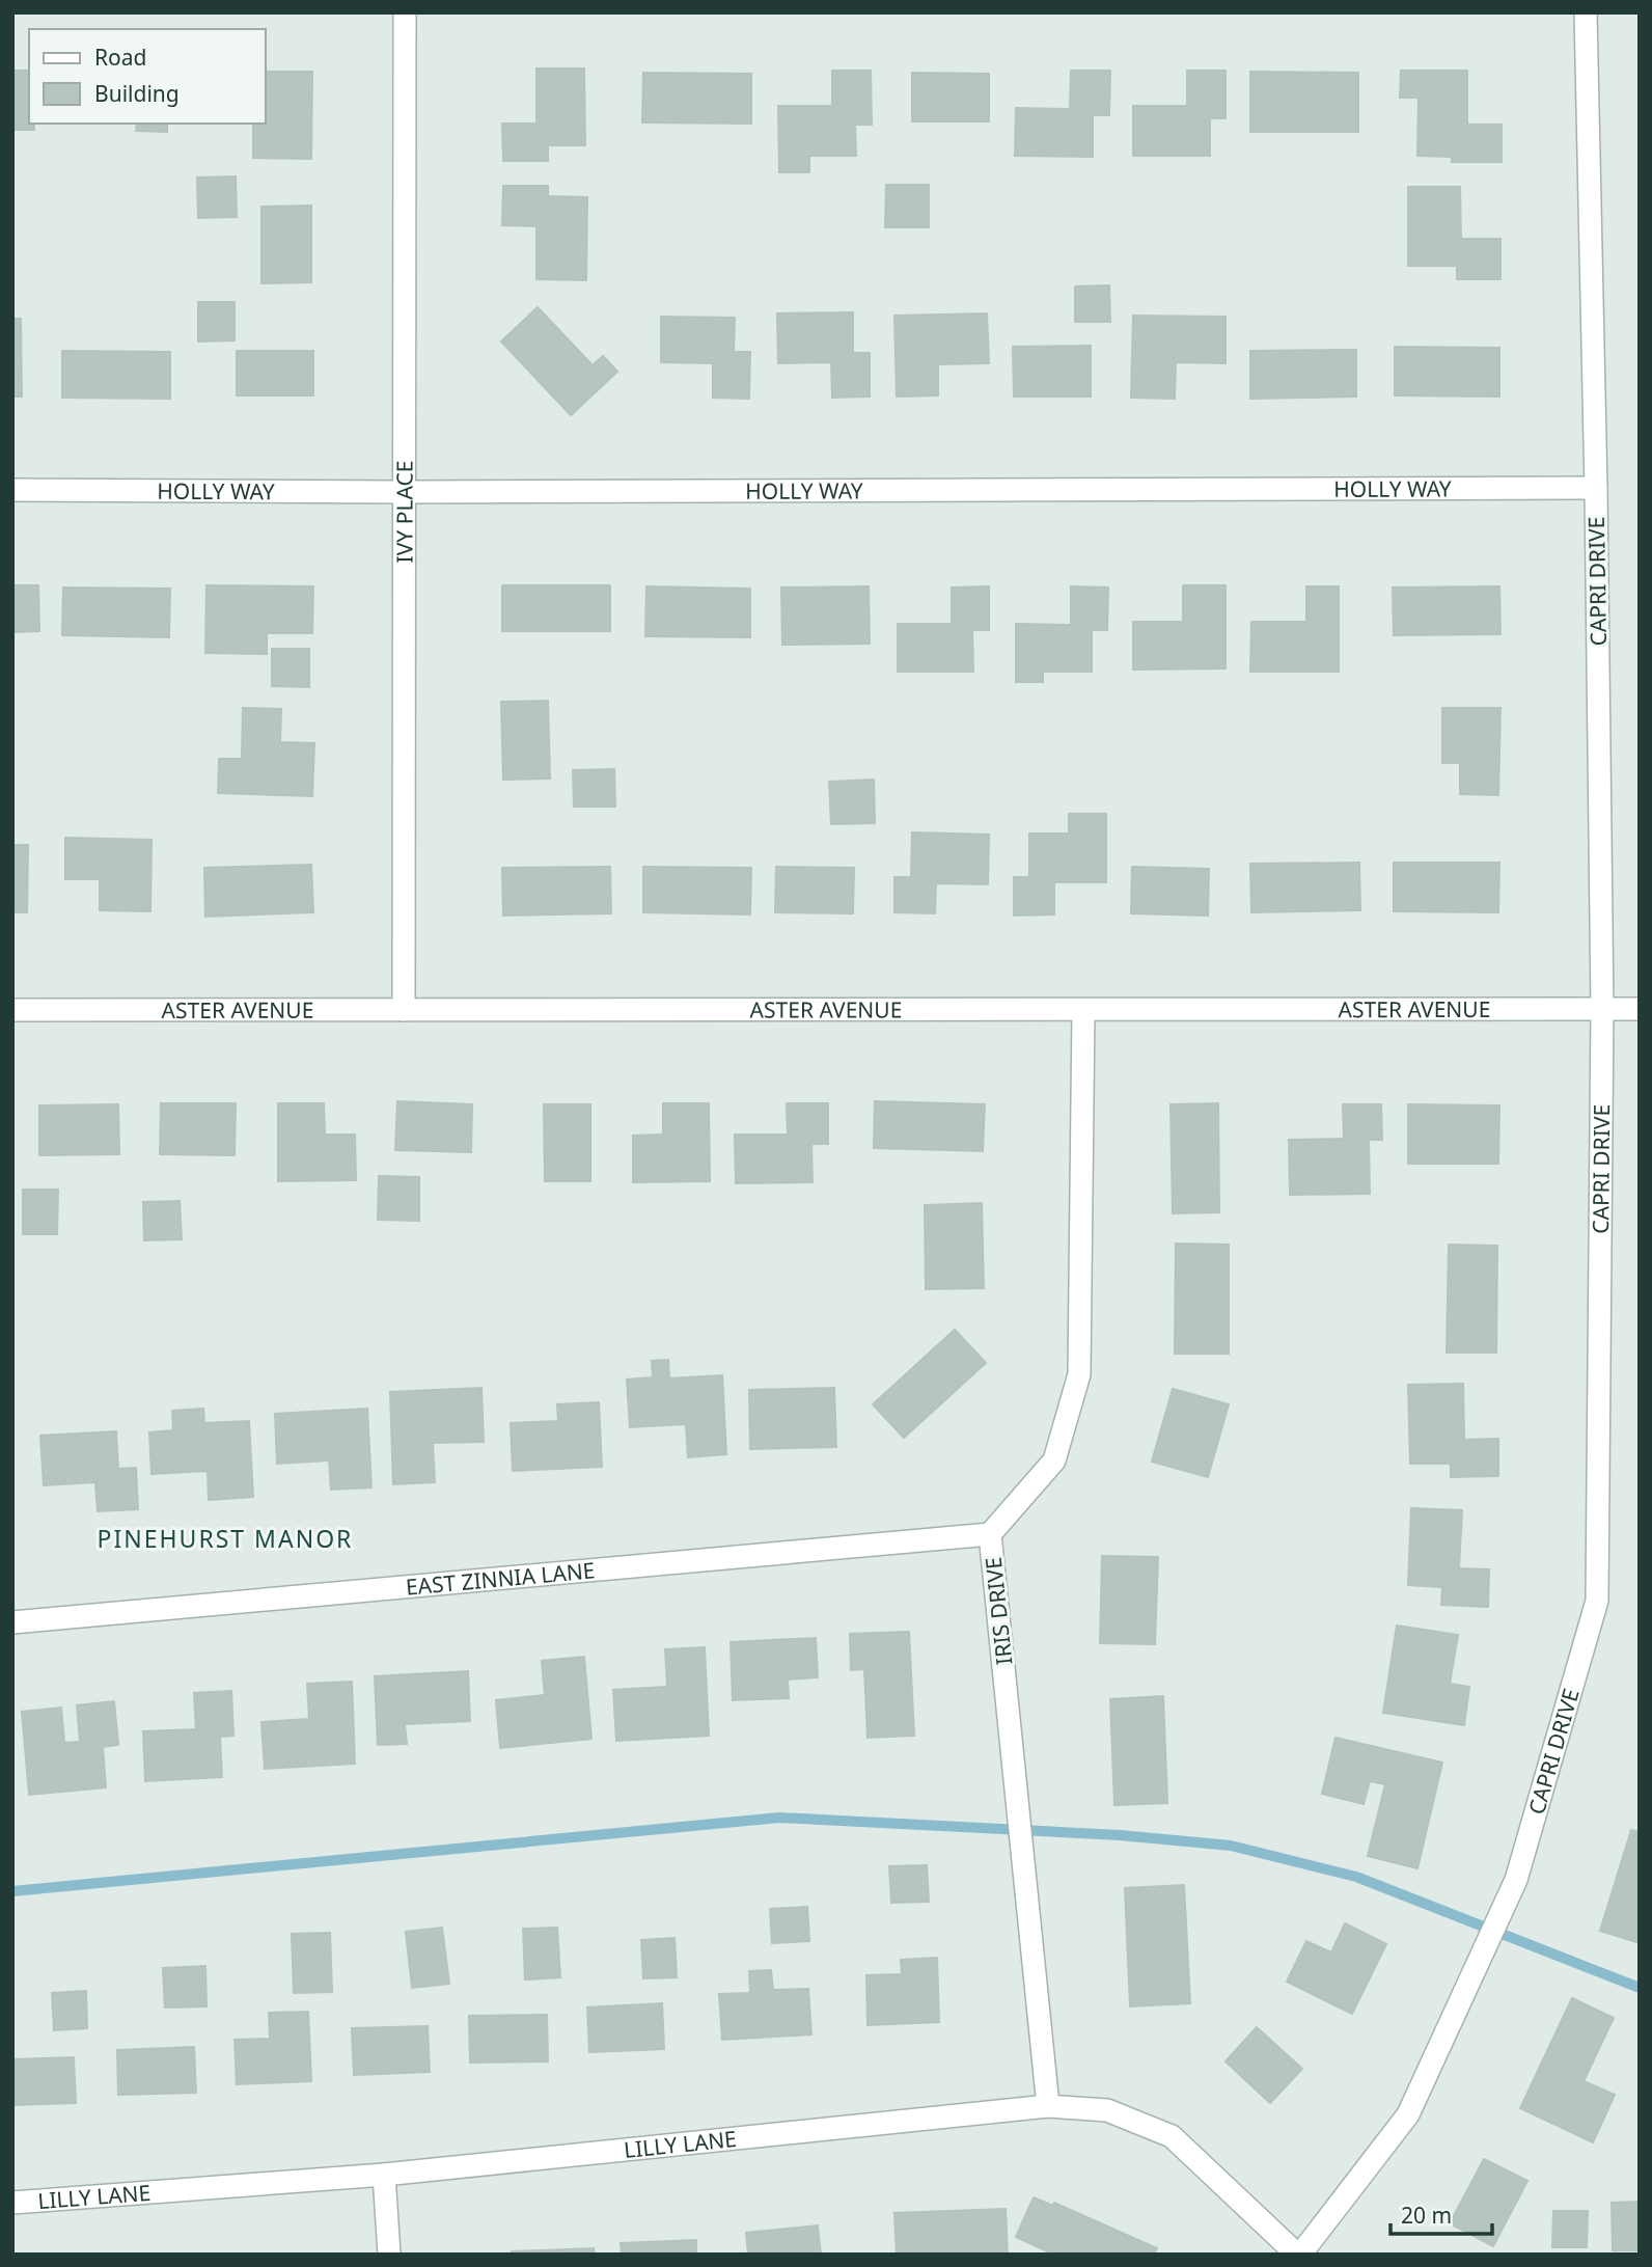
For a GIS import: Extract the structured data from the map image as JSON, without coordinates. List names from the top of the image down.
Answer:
{
  "streets": {
    "street": [
      "HOLLY WAY",
      "IVY PLACE",
      "CAPRI DRIVE",
      "ASTER AVENUE",
      "EAST ZINNIA LANE",
      "IRIS DRIVE",
      "LILLY LANE"
    ]
  },
  "crossings": [
    ["HOLLY WAY", "IVY PLACE"],
    ["HOLLY WAY", "CAPRI DRIVE"],
    ["IVY PLACE", "ASTER AVENUE"],
    ["CAPRI DRIVE", "ASTER AVENUE"],
    ["CAPRI DRIVE", "LILLY LANE"],
    ["ASTER AVENUE", "IRIS DRIVE"],
    ["EAST ZINNIA LANE", "IRIS DRIVE"],
    ["IRIS DRIVE", "LILLY LANE"]
  ],
  "districts": ["PINEHURST MANOR"],
  "legend": ["Road", "Building"],
  "scale_bar": "20 m"
}
